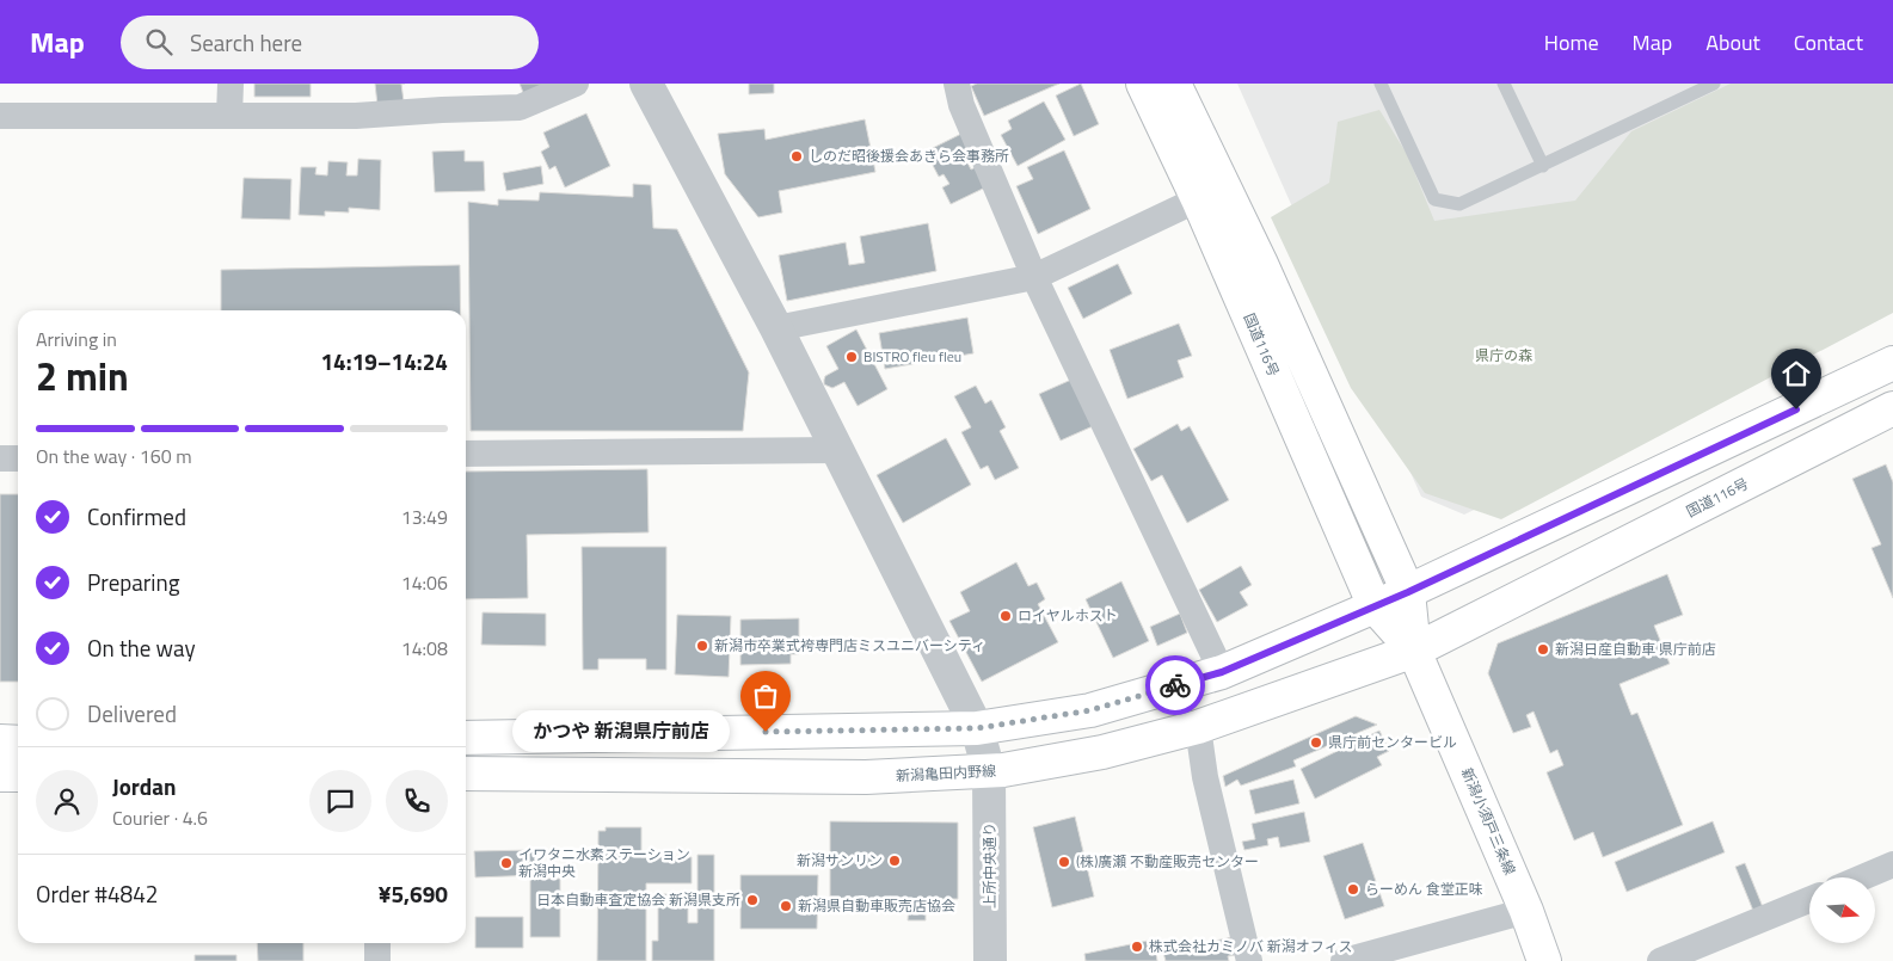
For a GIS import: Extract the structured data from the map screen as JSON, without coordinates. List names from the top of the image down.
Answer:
{
  "streets": {
    "main road": ["国道116号", "新潟亀田内野線", "新潟小須戸三条線"],
    "street": ["上所中央通り"]
  },
  "crossings": [
    ["国道116号", "新潟亀田内野線"],
    ["国道116号", "新潟小須戸三条線"],
    ["新潟亀田内野線", "新潟小須戸三条線"],
    ["新潟亀田内野線", "上所中央通り"]
  ],
  "parks": ["県庁の森"],
  "places": [
    "しのだ昭後援会あきら会事務所",
    "BISTRO fleu fleu",
    "ロイヤルホスト",
    "新潟市卒業式袴専門店ミスユニバーシティ",
    "新潟日産自動車 県庁前店",
    "かつや 新潟県庁前店",
    "県庁前センタービル",
    "新潟サンリン",
    "(株)廣瀬 不動産販売センター",
    "イワタニ水素ステーション 新潟中央",
    "らーめん 食堂正味",
    "日本自動車査定協会 新潟県支所",
    "新潟県自動車販売店協会",
    "株式会社カミノバ 新潟オフィス"
  ],
  "north": "right",
  "page": {
    "header": "Map",
    "search": "Search here",
    "nav": [
      "Home",
      "Map",
      "About",
      "Contact"
    ],
    "heading": ["2 min", "Arriving in", "14:19–14:24"],
    "panel": [
      "Jordan",
      "Courier · 4.6",
      "Order #4842",
      "¥5,690"
    ],
    "bar": "On the way · 160 m",
    "list": [
      ["Confirmed", "13:49"],
      ["Preparing", "14:06"],
      ["On the way", "14:08"],
      "Delivered"
    ],
    "bubble": "かつや 新潟県庁前店"
  }
}
